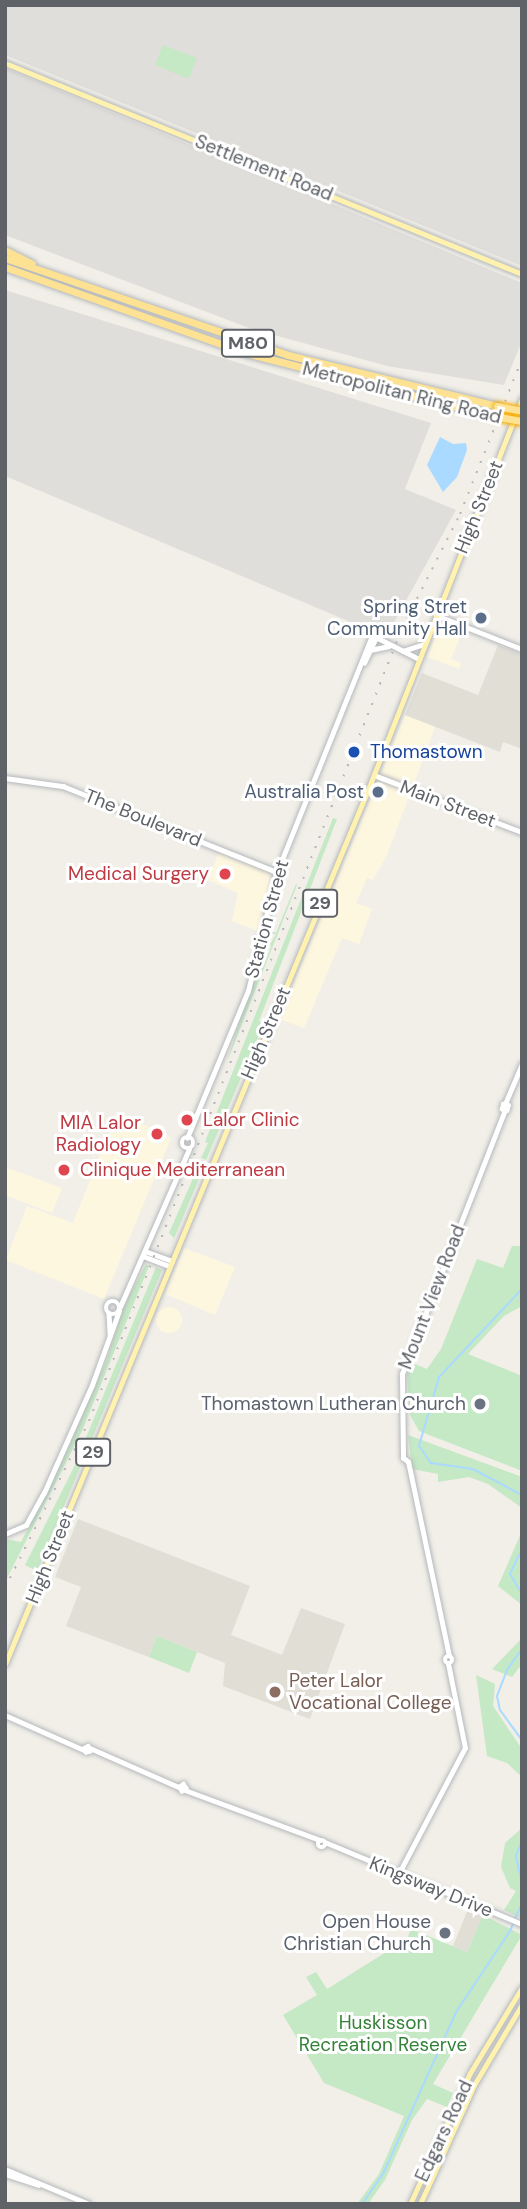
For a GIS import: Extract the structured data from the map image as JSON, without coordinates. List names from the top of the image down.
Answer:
{
  "streets": {
    "highway": ["M80", "Metropolitan Ring Road"],
    "main road": [
      "Settlement Road",
      "High Street",
      "29",
      "Edgars Road"
    ],
    "street": [
      "Main Street",
      "The Boulevard",
      "Station Street",
      "Mount View Road",
      "Kingsway Drive"
    ]
  },
  "crossings": [
    ["High Street", "Main Street"],
    ["The Boulevard", "Station Street"],
    ["Mount View Road", "Kingsway Drive"]
  ],
  "parks": ["Huskisson Recreation Reserve"],
  "places": [
    "Spring Stret Community Hall",
    "Thomastown",
    "Australia Post",
    "Medical Surgery",
    "Lalor Clinic",
    "MIA Lalor Radiology",
    "Clinique Mediterranean",
    "Thomastown Lutheran Church",
    "Peter Lalor Vocational College",
    "Open House Christian Church"
  ]
}
